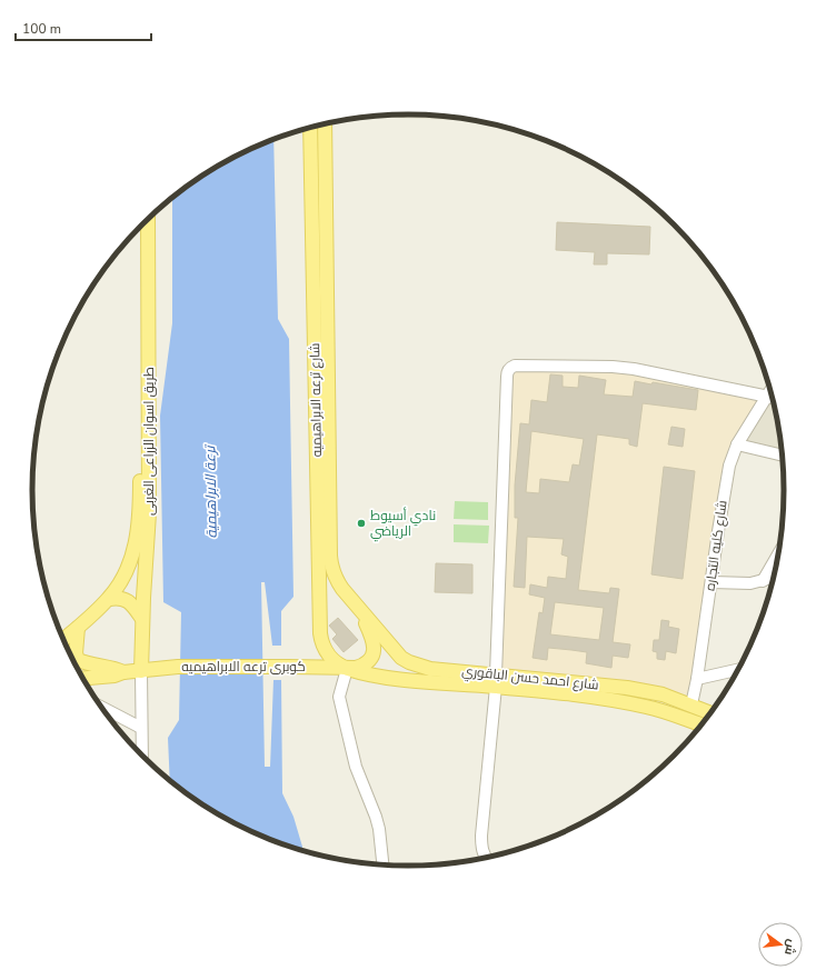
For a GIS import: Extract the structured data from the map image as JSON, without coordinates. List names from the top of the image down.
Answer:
{
  "streets": {
    "main road": [
      "شارع ترعه الابراهيميه",
      "طريق اسوان الزراعى الغربى",
      "كوبرى ترعه الابراهيميه",
      "شارع احمد حسن الباقوري"
    ],
    "street": ["شارع كليه التجاره"]
  },
  "crossings": [
    ["شارع ترعه الابراهيميه", "كوبرى ترعه الابراهيميه"],
    ["شارع ترعه الابراهيميه", "شارع احمد حسن الباقوري"],
    ["طريق اسوان الزراعى الغربى", "كوبرى ترعه الابراهيميه"],
    ["شارع كليه التجاره", "شارع احمد حسن الباقوري"],
    ["كوبرى ترعه الابراهيميه", "شارع احمد حسن الباقوري"]
  ],
  "water": ["ترعة الابراهيمية"],
  "places": ["نادي أسيوط الرياضي"],
  "scale_bar": "100 m",
  "north": "right"
}
